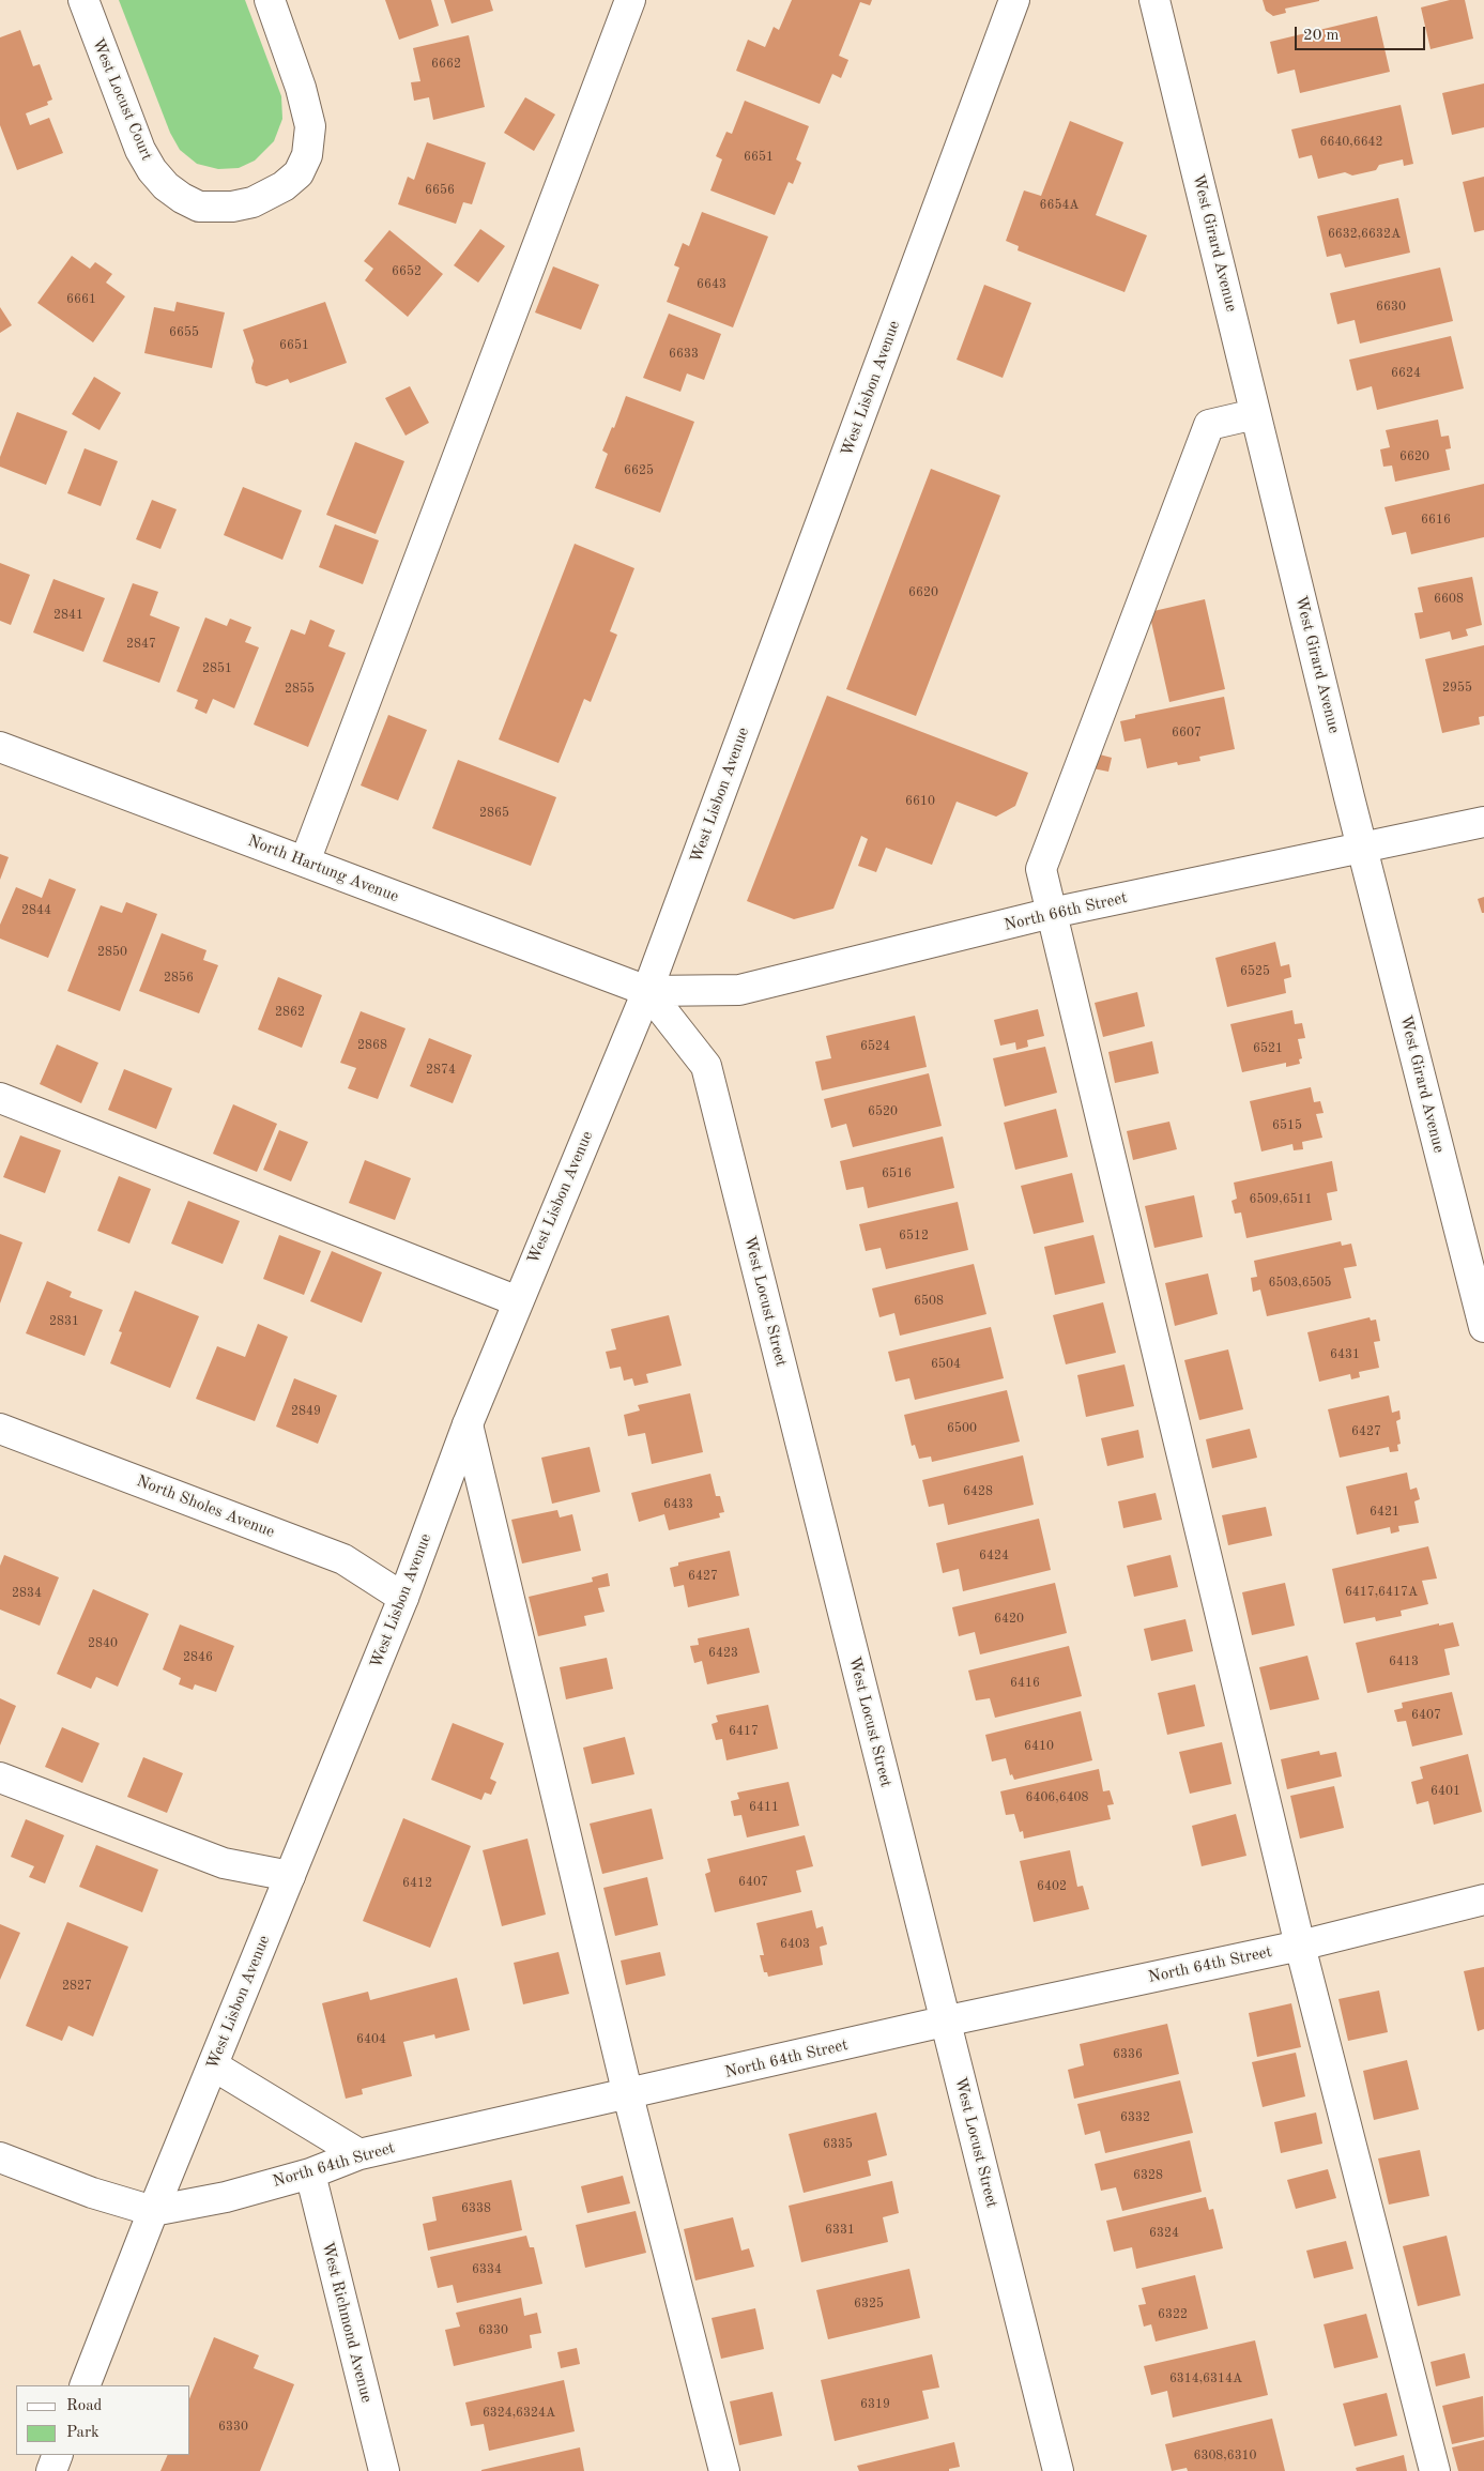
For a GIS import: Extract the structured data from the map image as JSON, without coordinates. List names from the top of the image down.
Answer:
{
  "streets": {
    "street": [
      "West Locust Court",
      "West Girard Avenue",
      "West Lisbon Avenue",
      "North Hartung Avenue",
      "North 66th Street",
      "West Locust Street",
      "North Sholes Avenue",
      "North 64th Street",
      "West Richmond Avenue"
    ]
  },
  "crossings": [
    ["West Girard Avenue", "North 66th Street"],
    ["West Lisbon Avenue", "North Hartung Avenue"],
    ["West Lisbon Avenue", "North 66th Street"],
    ["West Lisbon Avenue", "West Locust Street"],
    ["West Lisbon Avenue", "North Sholes Avenue"],
    ["West Lisbon Avenue", "North 64th Street"],
    ["North Hartung Avenue", "North 66th Street"],
    ["North Hartung Avenue", "West Locust Street"],
    ["North 66th Street", "West Locust Street"],
    ["West Locust Street", "North 64th Street"],
    ["North 64th Street", "West Richmond Avenue"]
  ],
  "house_numbers": [
    "6662",
    "6640,6642",
    "6651",
    "6656",
    "6654A",
    "6632,6632A",
    "6652",
    "6643",
    "6661",
    "6630",
    "6655",
    "6651",
    "6633",
    "6624",
    "6620",
    "6625",
    "6616",
    "6620",
    "6608",
    "2841",
    "2847",
    "2851",
    "2955",
    "2855",
    "6607",
    "6610",
    "2865",
    "2844",
    "2850",
    "6525",
    "2856",
    "2862",
    "2868",
    "6524",
    "6521",
    "2874",
    "6520",
    "6515",
    "6516",
    "6509,6511",
    "6512",
    "6503,6505",
    "6508",
    "2831",
    "6431",
    "6504",
    "2849",
    "6500",
    "6427",
    "6428",
    "6433",
    "6421",
    "6424",
    "6427",
    "6417,6417A",
    "2834",
    "6420",
    "2840",
    "6423",
    "2846",
    "6413",
    "6416",
    "6407",
    "6417",
    "6410",
    "6401",
    "6406,6408",
    "6411",
    "6407",
    "6412",
    "6402",
    "6403",
    "2827",
    "6404",
    "6336",
    "6332",
    "6335",
    "6328",
    "6338",
    "6331",
    "6324",
    "6334",
    "6325",
    "6322",
    "6330",
    "6314,6314A",
    "6319",
    "6324,6324A",
    "6330",
    "6308,6310"
  ],
  "legend": ["Road", "Park"],
  "scale_bar": "20 m"
}
